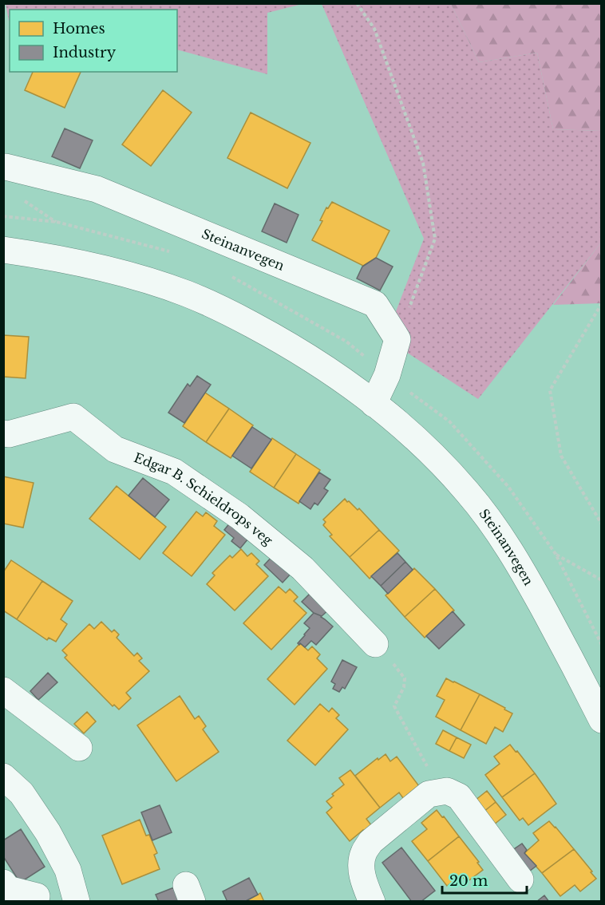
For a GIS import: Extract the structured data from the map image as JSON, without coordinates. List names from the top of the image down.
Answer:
{
  "streets": {
    "street": ["Steinanvegen", "Edgar B. Schieldrops veg"]
  },
  "legend": ["Homes", "Industry"],
  "scale_bar": "20 m"
}
